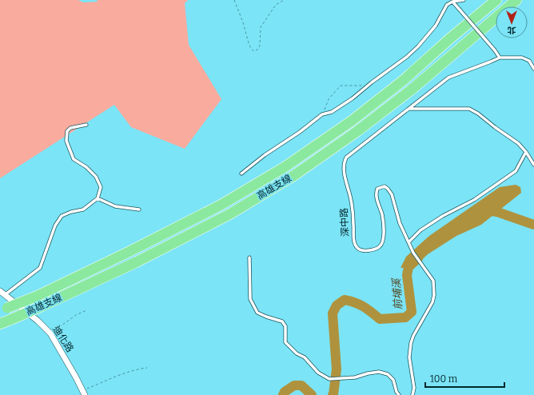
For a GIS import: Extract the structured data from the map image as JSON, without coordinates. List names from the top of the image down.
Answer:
{
  "streets": {
    "highway": ["高雄支線"],
    "street": ["迪化路"],
    "lane": ["深中路"]
  },
  "water": ["前埔溪"],
  "scale_bar": "100 m",
  "north": "bottom"
}
